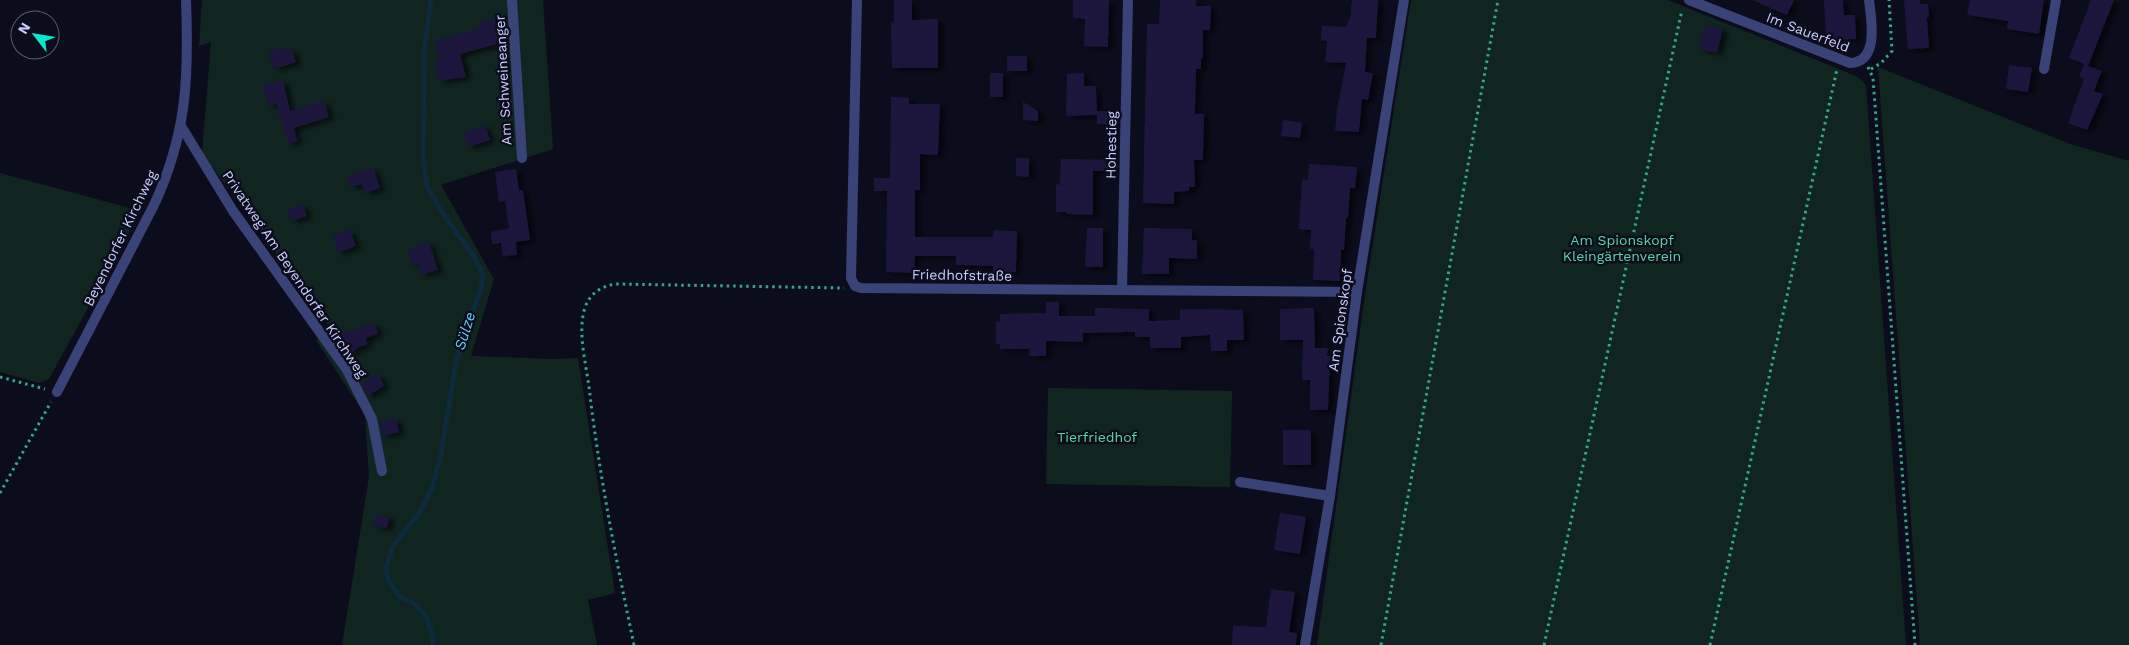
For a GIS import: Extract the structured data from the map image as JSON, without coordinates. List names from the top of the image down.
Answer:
{
  "streets": {
    "street": [
      "Im Sauerfeld",
      "Am Schweineanger",
      "Hohestieg",
      "Beyendorfer Kirchweg",
      "Privatweg Am Beyendorfer Kirchweg",
      "Friedhofstraße",
      "Am Spionskopf"
    ]
  },
  "crossings": [
    ["Hohestieg", "Friedhofstraße"],
    ["Beyendorfer Kirchweg", "Privatweg Am Beyendorfer Kirchweg"],
    ["Friedhofstraße", "Am Spionskopf"]
  ],
  "water": ["Sülze"],
  "parks": ["Am Spionskopf Kleingärtenverein", "Tierfriedhof"],
  "north": "top left"
}
